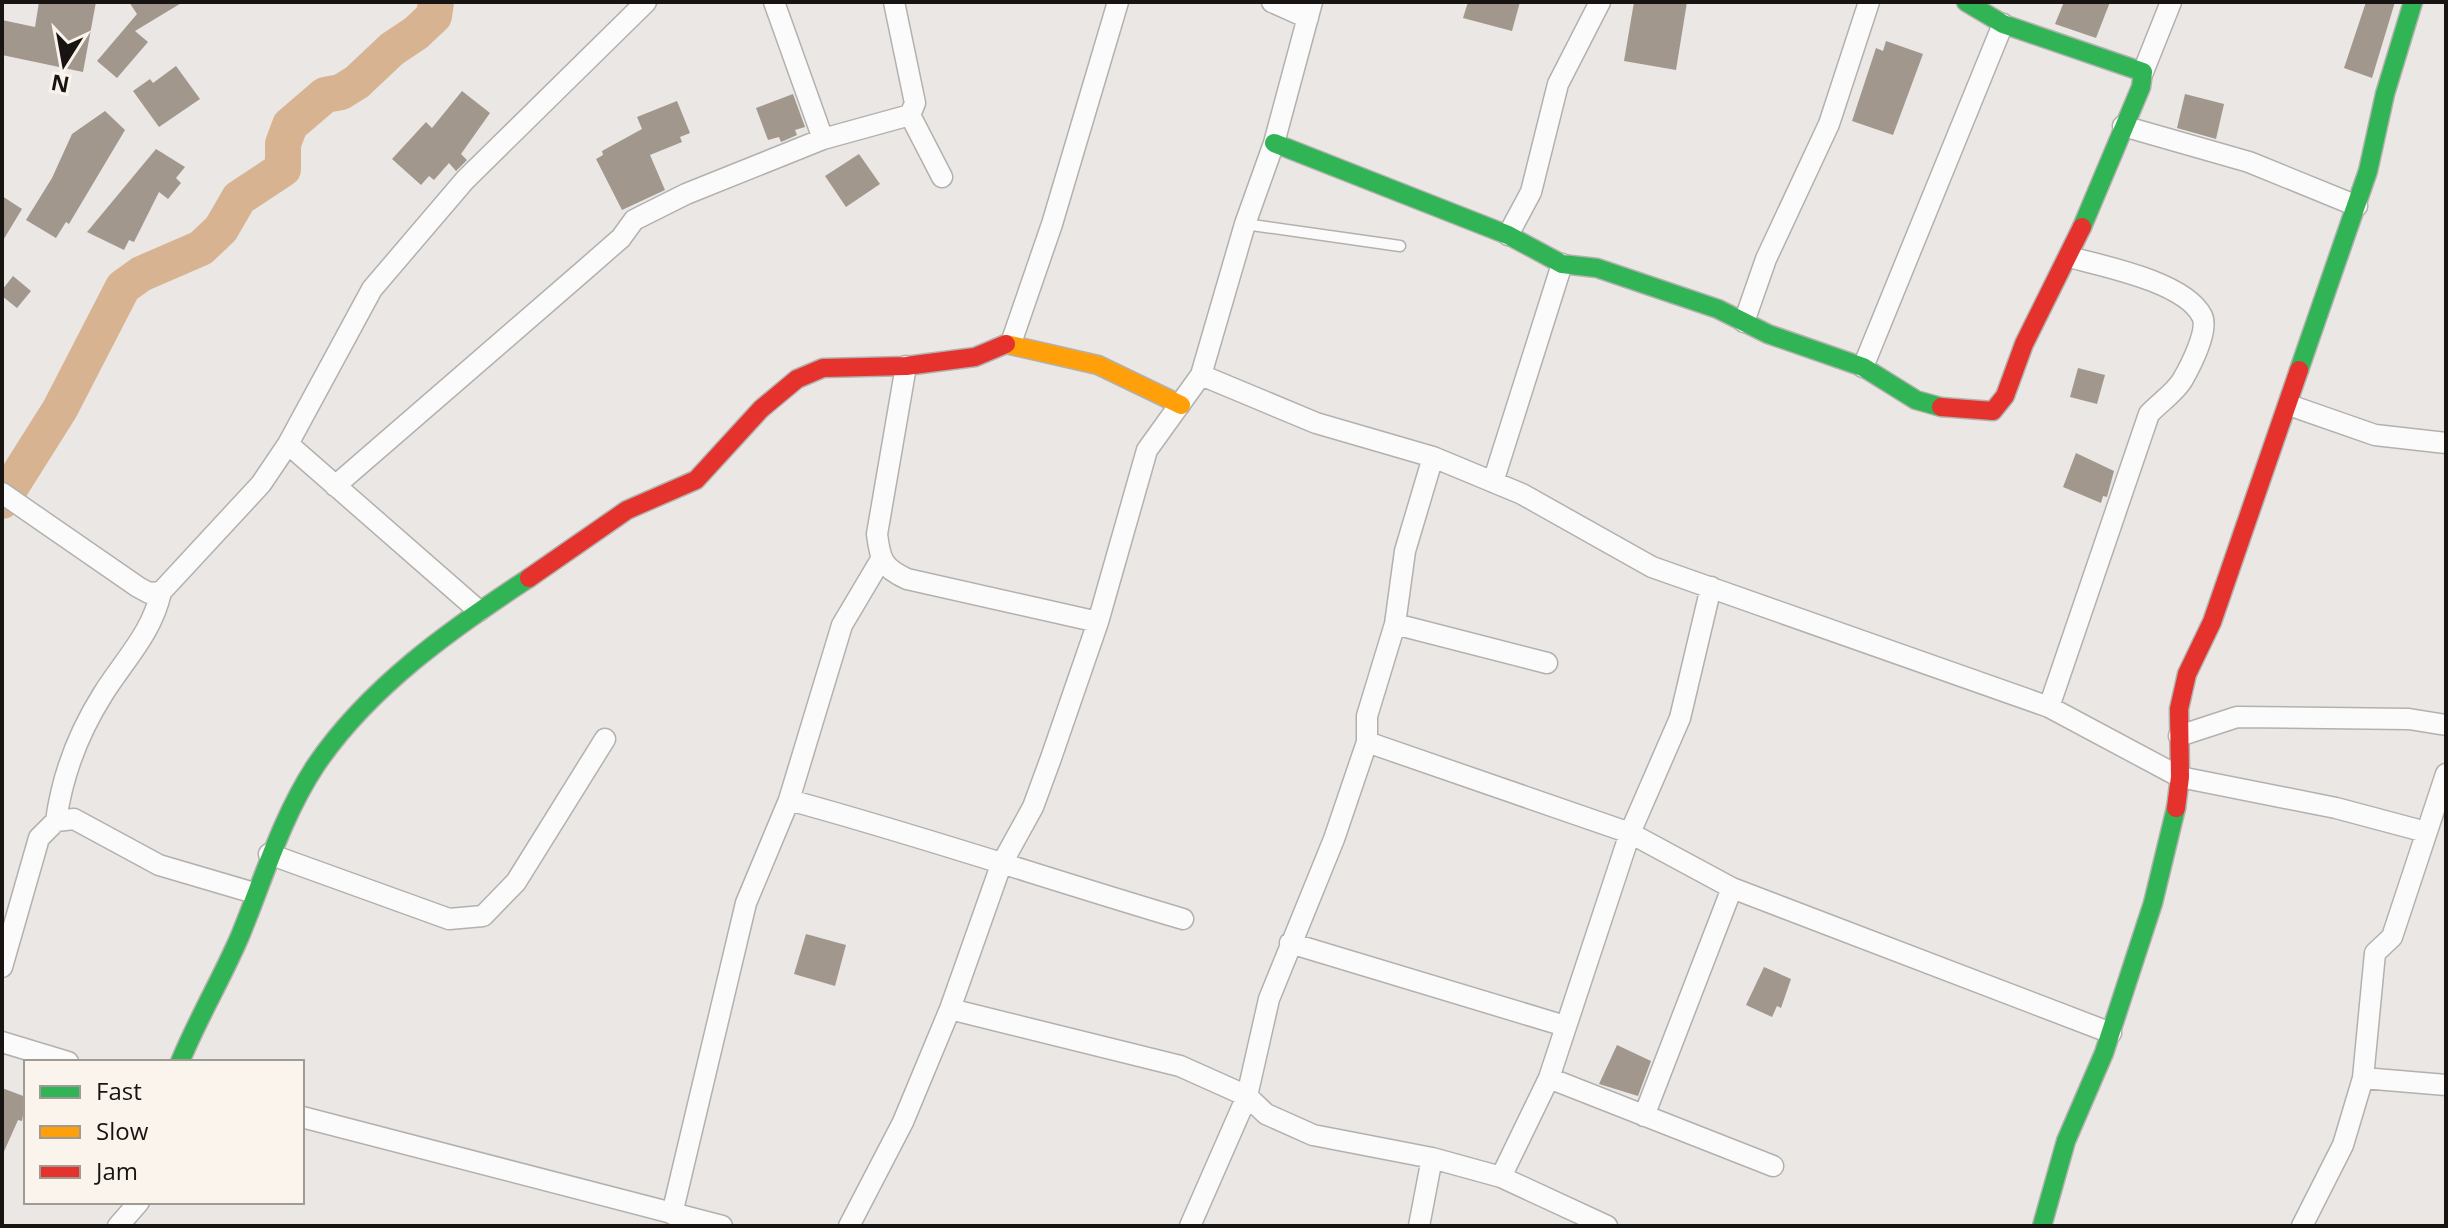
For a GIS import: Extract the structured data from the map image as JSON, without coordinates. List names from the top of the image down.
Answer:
{
  "legend": ["Fast", "Slow", "Jam"],
  "north": "bottom"
}
